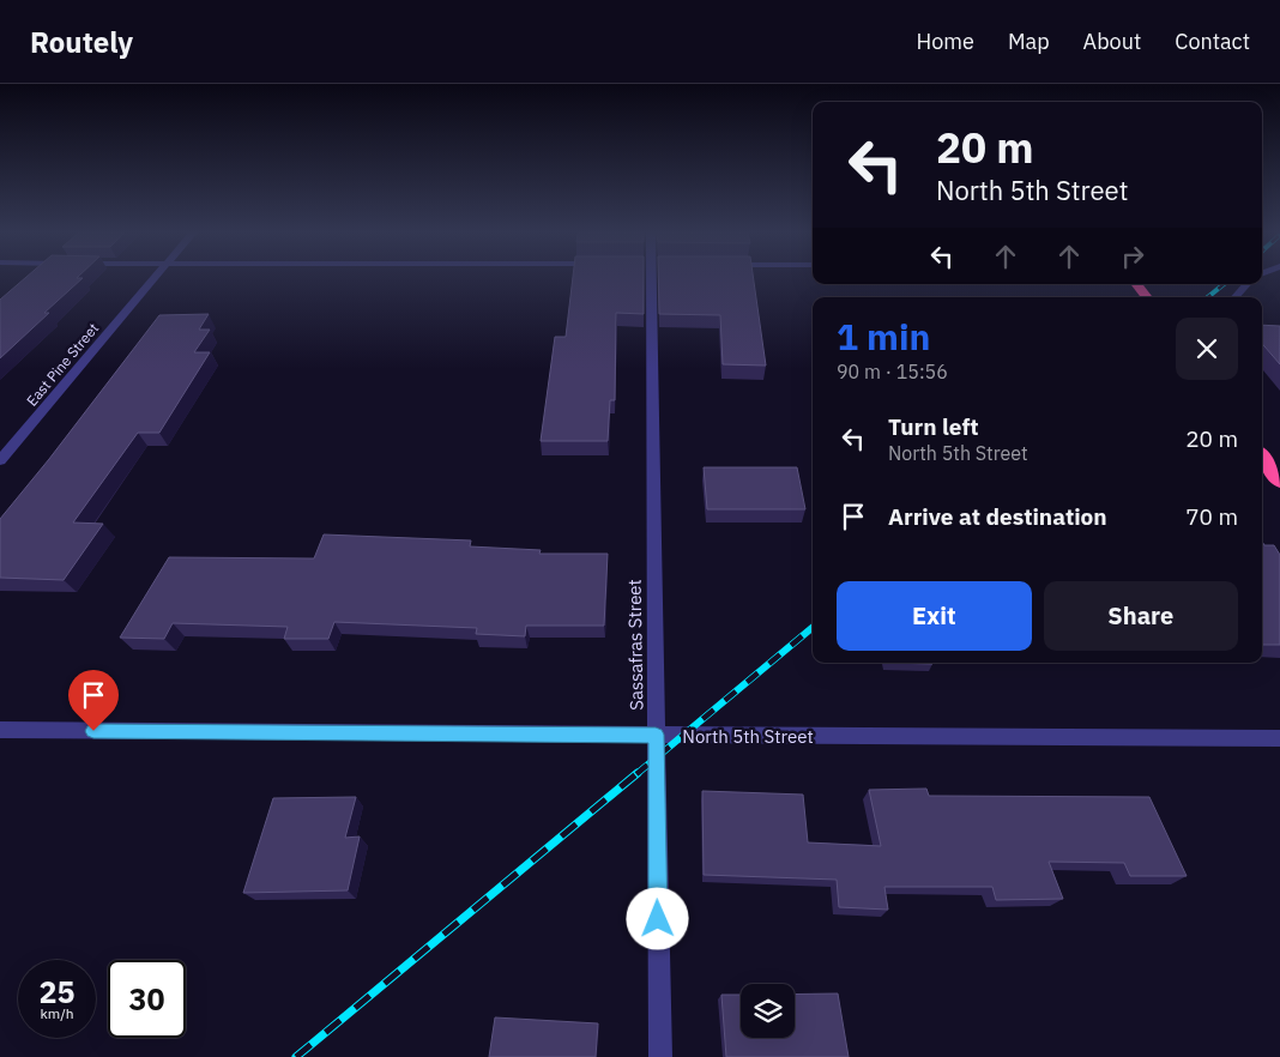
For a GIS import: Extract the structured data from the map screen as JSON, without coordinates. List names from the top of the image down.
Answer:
{
  "streets": {
    "street": ["East Pine Street", "Sassafras Street", "North 5th Street"]
  },
  "crossings": [
    ["Sassafras Street", "North 5th Street"]
  ],
  "page": {
    "header": "Routely",
    "nav": [
      "Home",
      "Map",
      "About",
      "Contact"
    ],
    "turn": ["20 m", "North 5th Street"],
    "heading": ["1 min", "90 m · 15:56"],
    "list": [
      {
        "name": "Turn left",
        "note": "North 5th Street",
        "value": "20 m"
      },
      {
        "name": "Arrive at destination",
        "value": "70 m"
      }
    ],
    "buttons": ["Exit", "Share"],
    "speed": "25 km/h",
    "limit": "30"
  }
}
